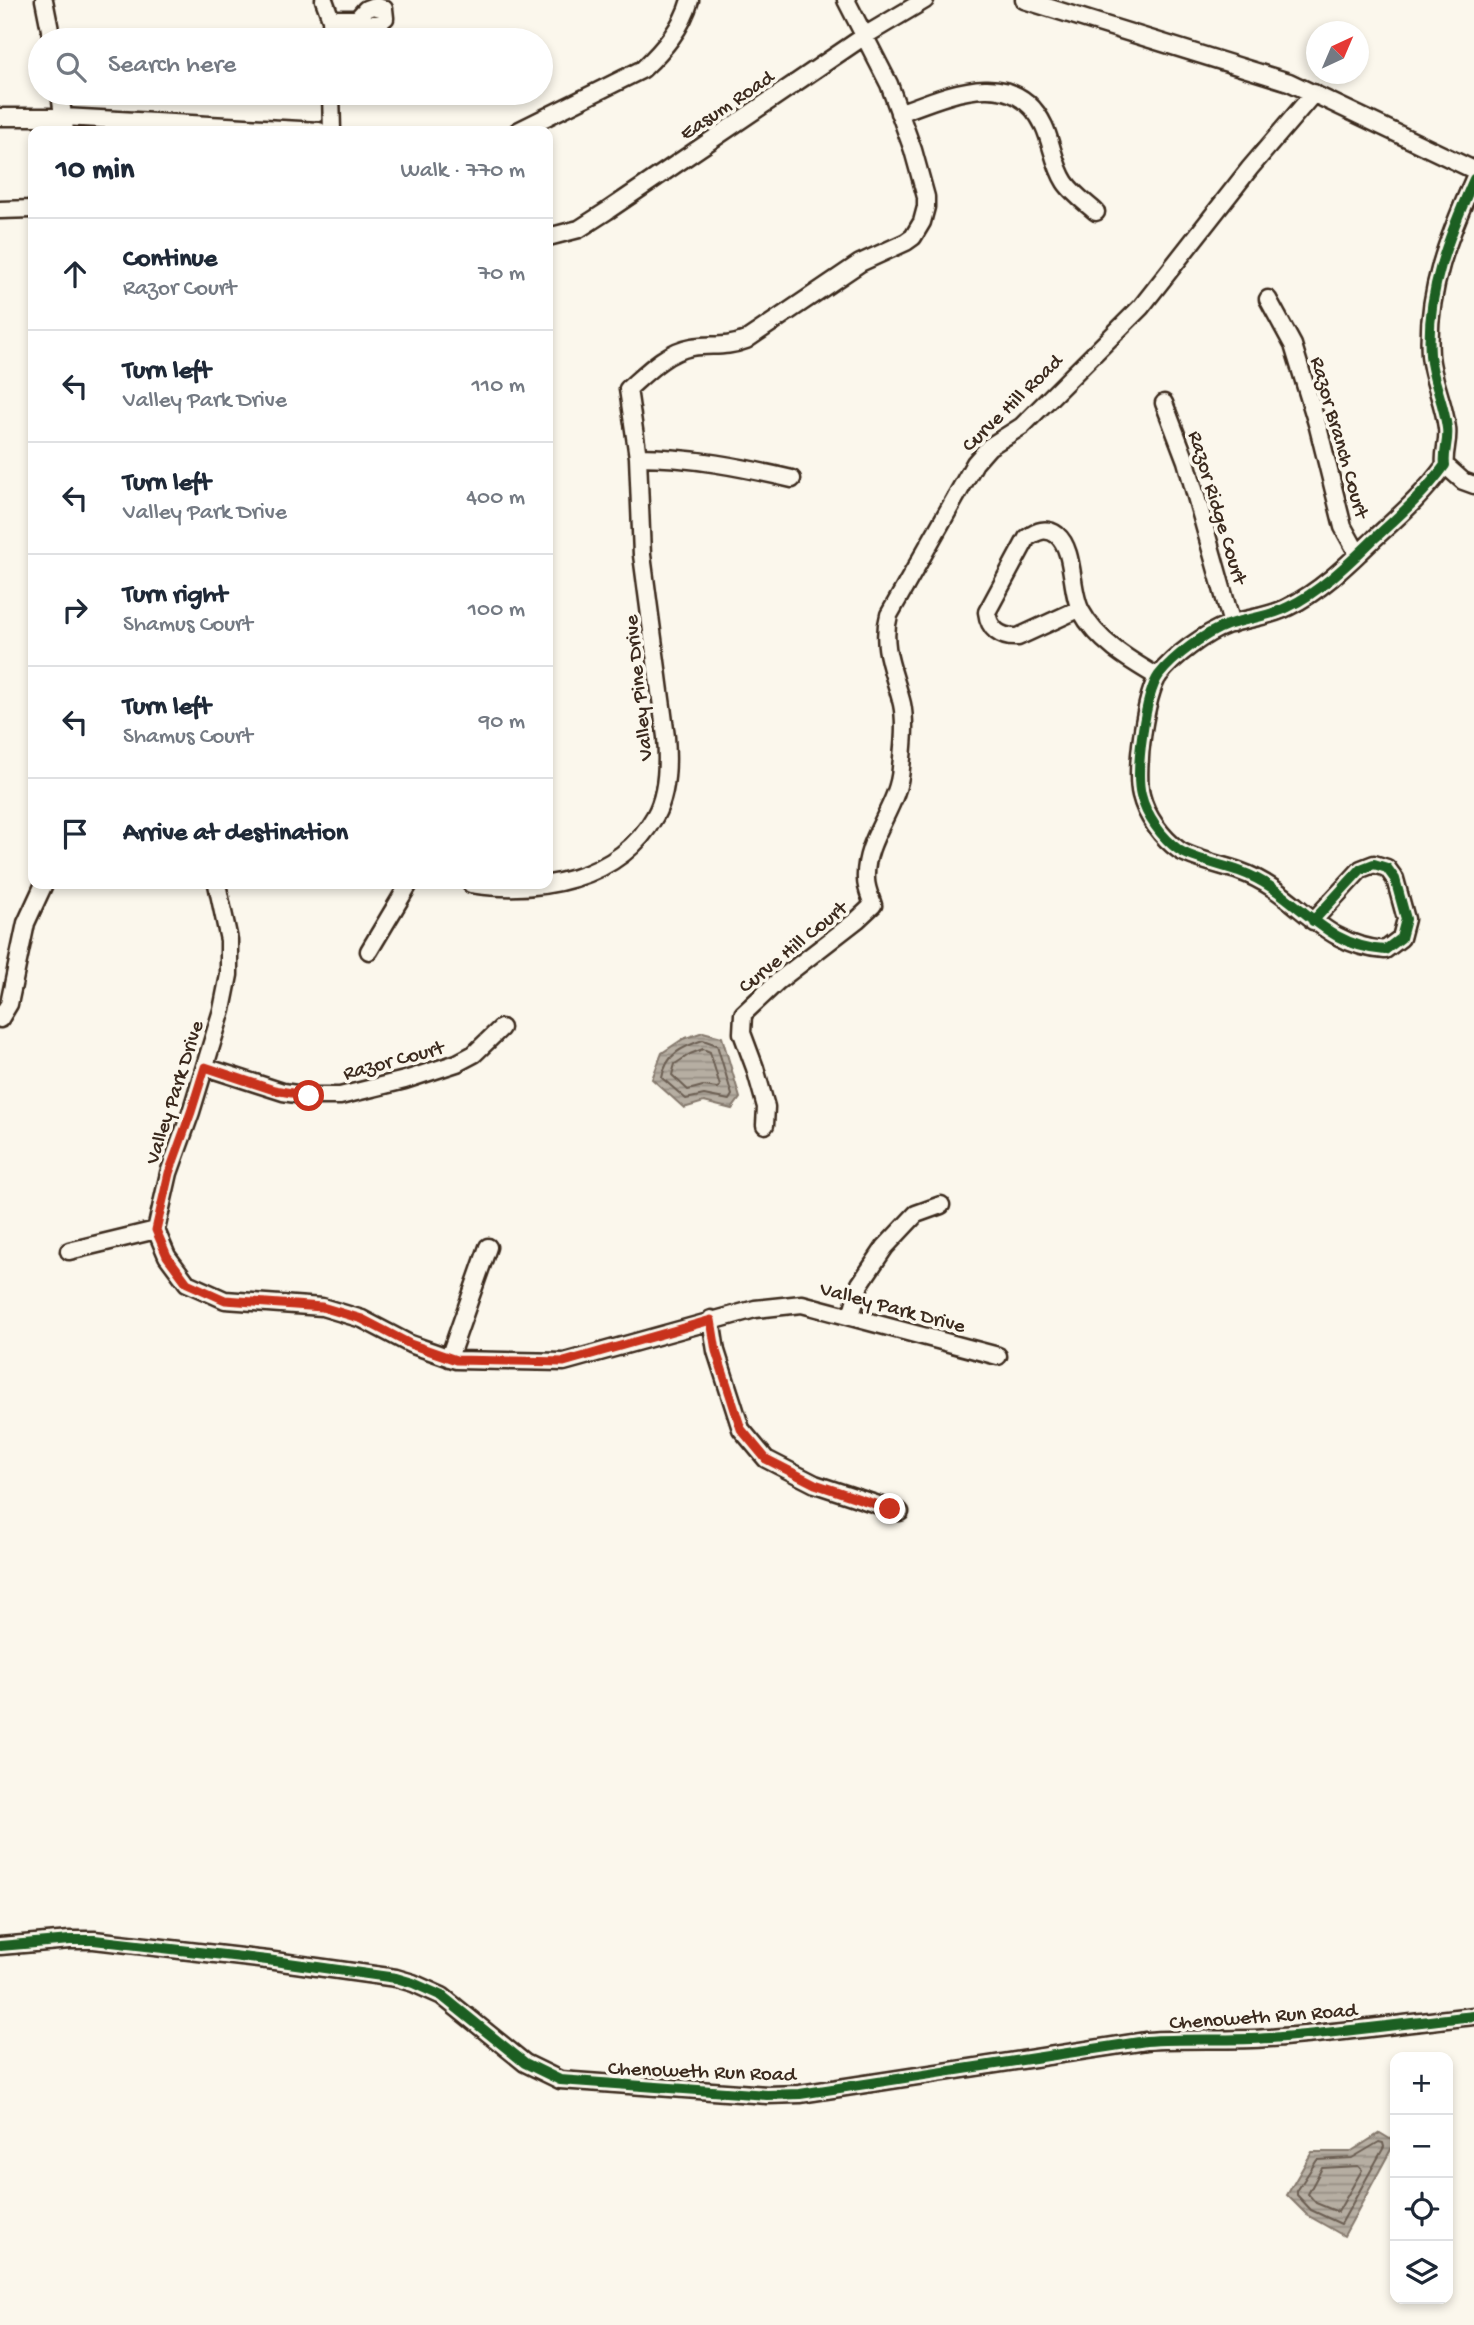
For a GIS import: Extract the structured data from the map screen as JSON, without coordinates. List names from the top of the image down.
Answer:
{
  "streets": {
    "street": [
      "Easum Road",
      "Curve Hill Road",
      "Razor Branch Court",
      "Razor Ridge Court",
      "Valley Pine Drive",
      "Curve Hill Court",
      "Razor Court",
      "Valley Park Drive",
      "Chenoweth Run Road"
    ]
  },
  "crossings": [
    ["Curve Hill Road", "Curve Hill Court"],
    ["Razor Court", "Valley Park Drive"]
  ],
  "north": "top right",
  "page": {
    "search": "Search here",
    "heading": ["10 min", "Walk · 770 m"],
    "list": [
      ["Continue", "Razor Court", "70 m"],
      ["Turn left", "Valley Park Drive", "110 m"],
      ["Turn left", "Valley Park Drive", "400 m"],
      ["Turn right", "Shamus Court", "100 m"],
      ["Turn left", "Shamus Court", "90 m"],
      "Arrive at destination"
    ],
    "map_buttons": ["+", "−"]
  }
}
